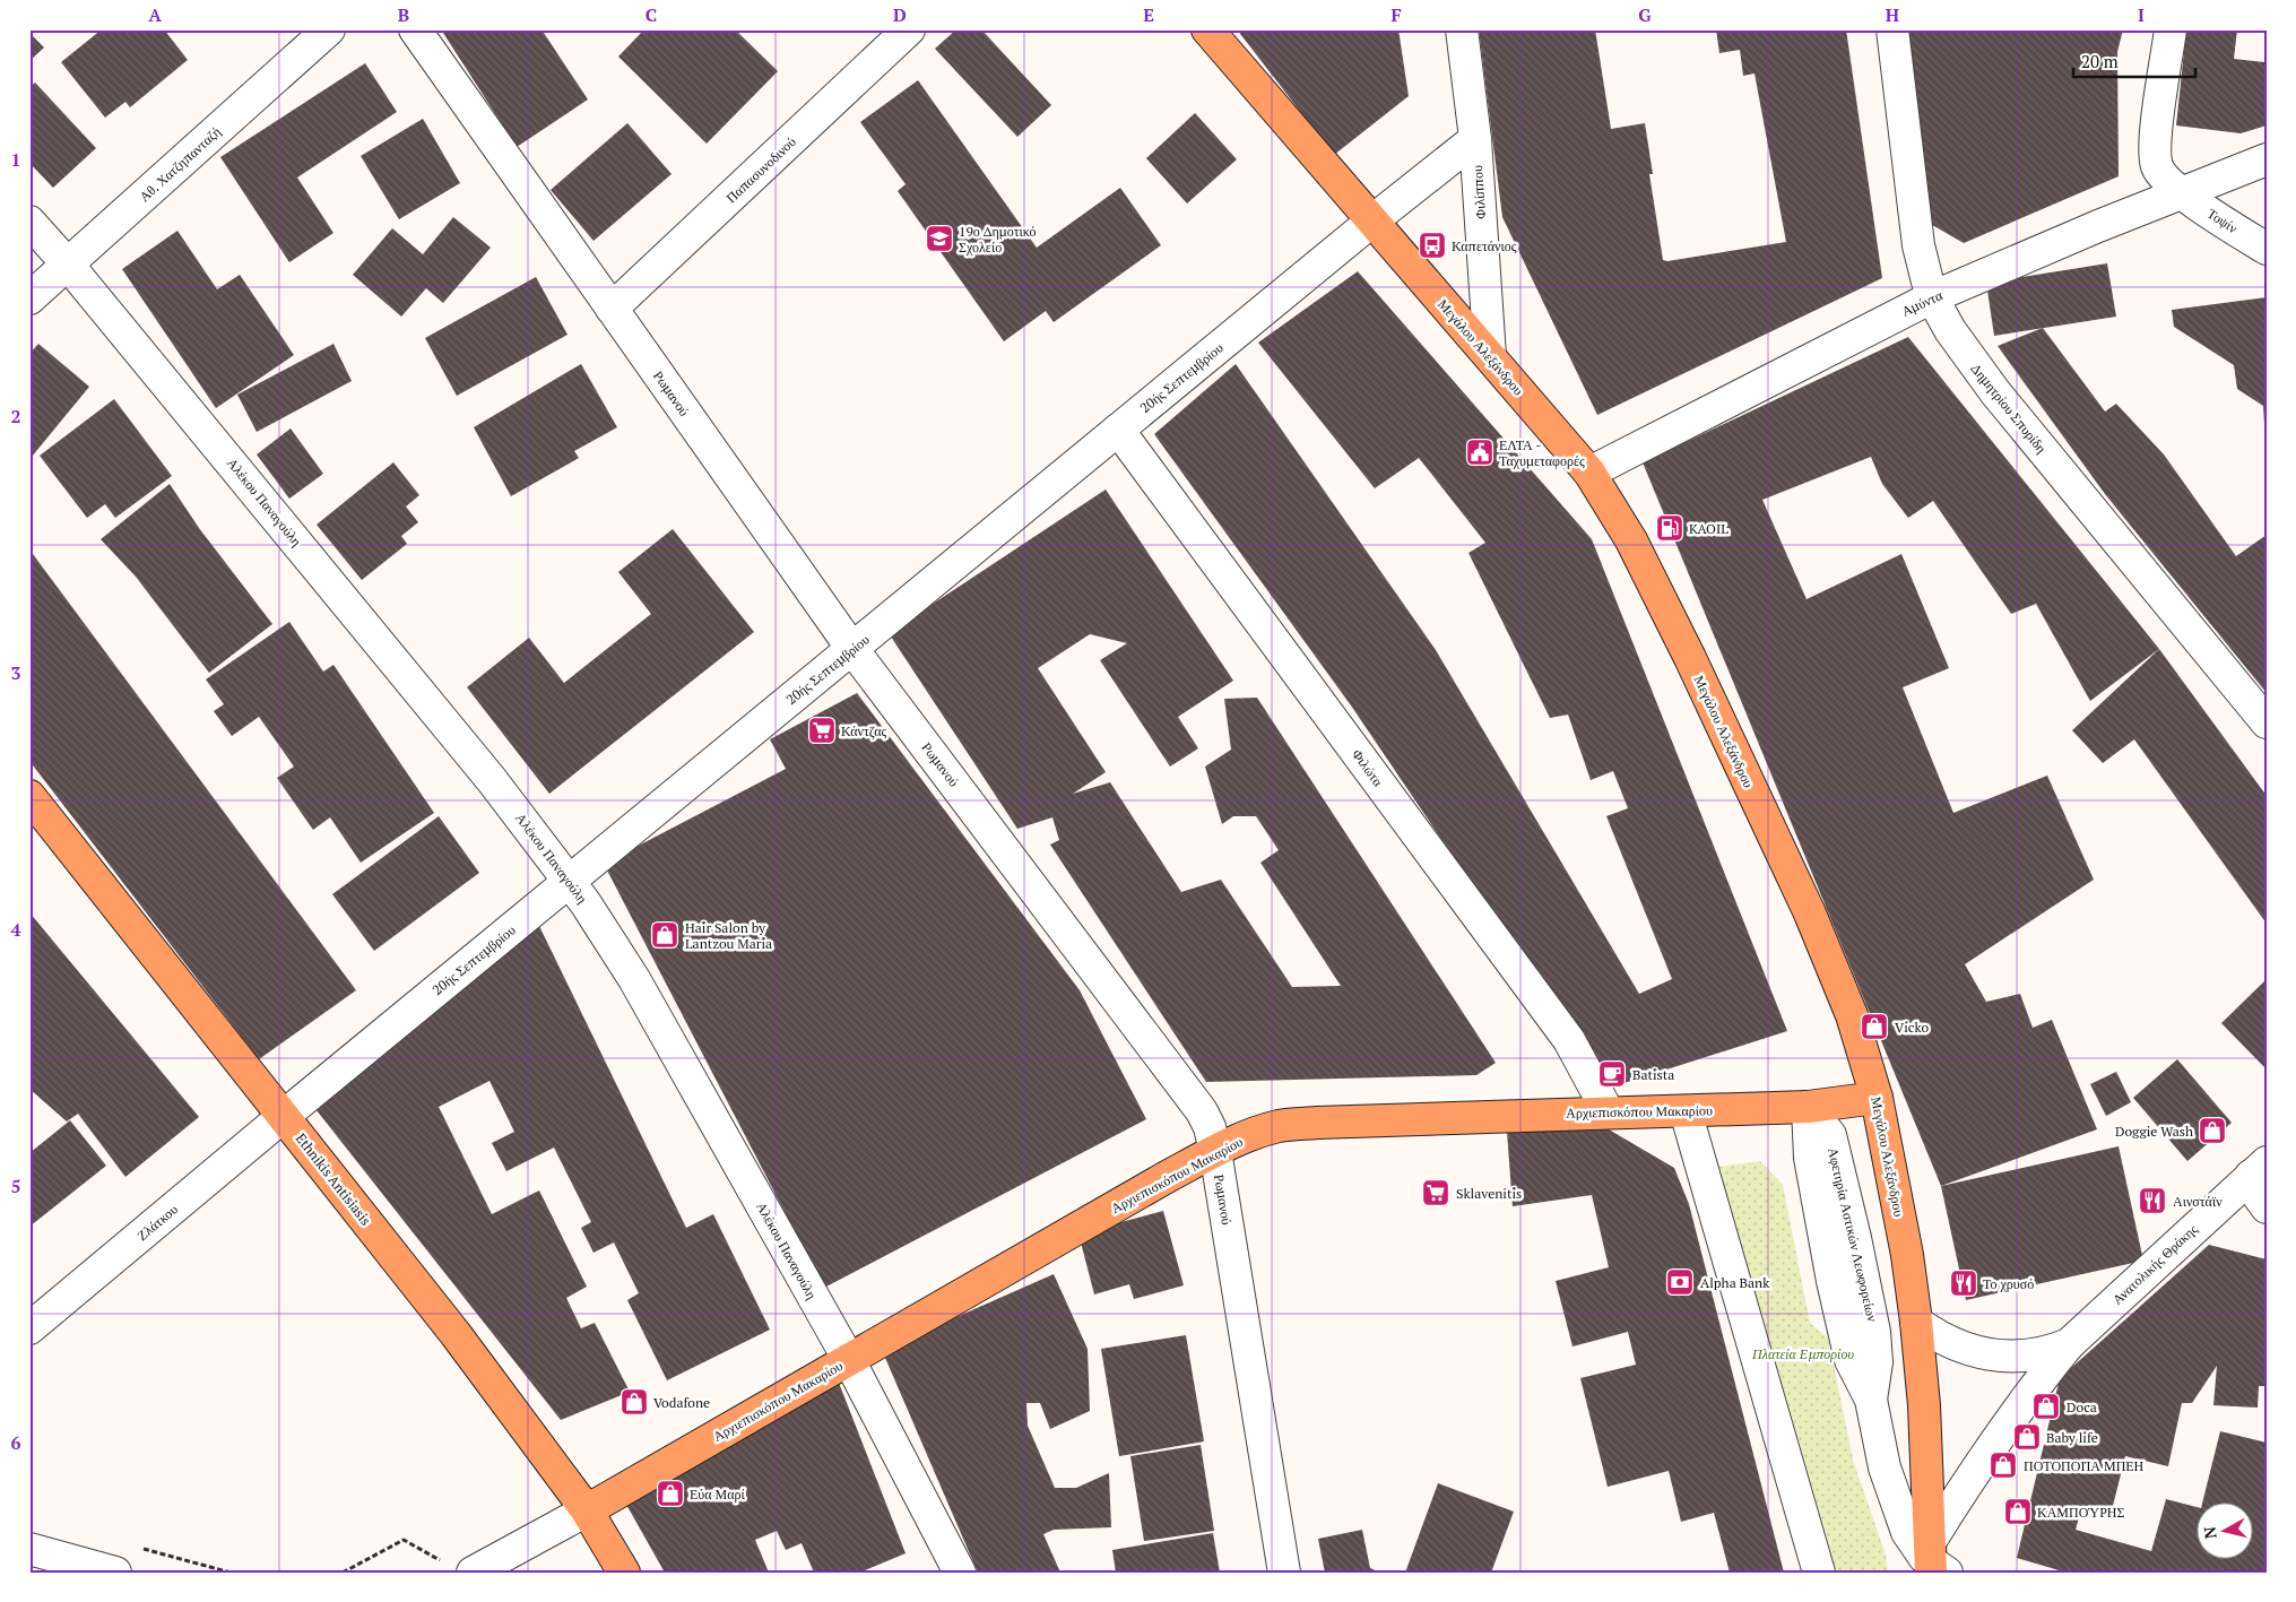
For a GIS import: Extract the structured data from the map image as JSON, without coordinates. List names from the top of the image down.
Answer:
{
  "streets": {
    "main road": ["Μεγάλου Αλεξάνδρου", "Αρχιεπισκόπου Μακαρίου", "Ethnikis Antisiasis"],
    "street": [
      "Αθ. Χατζηπανταζή",
      "Παπασυνοδινού",
      "Φιλίππου",
      "Τοψίν",
      "Αμύντα",
      "20ής Σεπτεμβρίου",
      "Ρωμανού",
      "Δημητρίου Σπυρίδη",
      "Αλέκου Παναγούλη",
      "Φιλώτα",
      "Ζλάτκου",
      "Αφετηρία Αστικών Λεωφορείων",
      "Ανατολικής Θράκης"
    ]
  },
  "crossings": [
    ["Αθ. Χατζηπανταζή", "Αλέκου Παναγούλη"],
    ["Παπασυνοδινού", "Ρωμανού"],
    ["Φιλίππου", "Μεγάλου Αλεξάνδρου"],
    ["Φιλίππου", "20ής Σεπτεμβρίου"],
    ["Τοψίν", "Αμύντα"],
    ["Αμύντα", "Μεγάλου Αλεξάνδρου"],
    ["Αμύντα", "Δημητρίου Σπυρίδη"],
    ["Μεγάλου Αλεξάνδρου", "20ής Σεπτεμβρίου"],
    ["Μεγάλου Αλεξάνδρου", "Αρχιεπισκόπου Μακαρίου"],
    ["Μεγάλου Αλεξάνδρου", "Αφετηρία Αστικών Λεωφορείων"],
    ["Μεγάλου Αλεξάνδρου", "Ανατολικής Θράκης"],
    ["20ής Σεπτεμβρίου", "Ρωμανού"],
    ["20ής Σεπτεμβρίου", "Αλέκου Παναγούλη"],
    ["20ής Σεπτεμβρίου", "Φιλώτα"],
    ["20ής Σεπτεμβρίου", "Ethnikis Antisiasis"],
    ["20ής Σεπτεμβρίου", "Ζλάτκου"],
    ["Ρωμανού", "Αρχιεπισκόπου Μακαρίου"],
    ["Αλέκου Παναγούλη", "Αρχιεπισκόπου Μακαρίου"],
    ["Φιλώτα", "Αρχιεπισκόπου Μακαρίου"],
    ["Αρχιεπισκόπου Μακαρίου", "Ethnikis Antisiasis"],
    ["Αρχιεπισκόπου Μακαρίου", "Αφετηρία Αστικών Λεωφορείων"],
    ["Ethnikis Antisiasis", "Ζλάτκου"],
    ["Αφετηρία Αστικών Λεωφορείων", "Ανατολικής Θράκης"]
  ],
  "parks": ["Πλατεία Εμπορίου"],
  "places": {
    "school or university": ["19ο Δημοτικό Σχολείο"],
    "bus stop": ["Καπετάνιος"],
    "public building": ["ΕΛΤΑ - Ταχυμεταφορές"],
    "fuel station": ["KAOIL"],
    "supermarket": ["Κάντζας", "Sklavenitis"],
    "shop": [
      "Hair Salon by Lantzou Maria",
      "Vicko",
      "Doggie Wash",
      "Vodafone",
      "Doca",
      "Baby life",
      "ΠΟΤΟΠΟΙΊΑ ΜΠΕΗ",
      "Εύα Μαρί",
      "ΚΑΜΠΟΎΡΗΣ"
    ],
    "cafe": ["Batista"],
    "restaurant": ["Αινστάϊν", "Το χρυσό"],
    "bank": ["Alpha Bank"]
  },
  "scale_bar": "20 m",
  "north": "left",
  "grid": {
    "columns": [
      "A",
      "B",
      "C",
      "D",
      "E",
      "F",
      "G",
      "H",
      "I"
    ],
    "rows": [
      "1",
      "2",
      "3",
      "4",
      "5",
      "6"
    ]
  }
}
